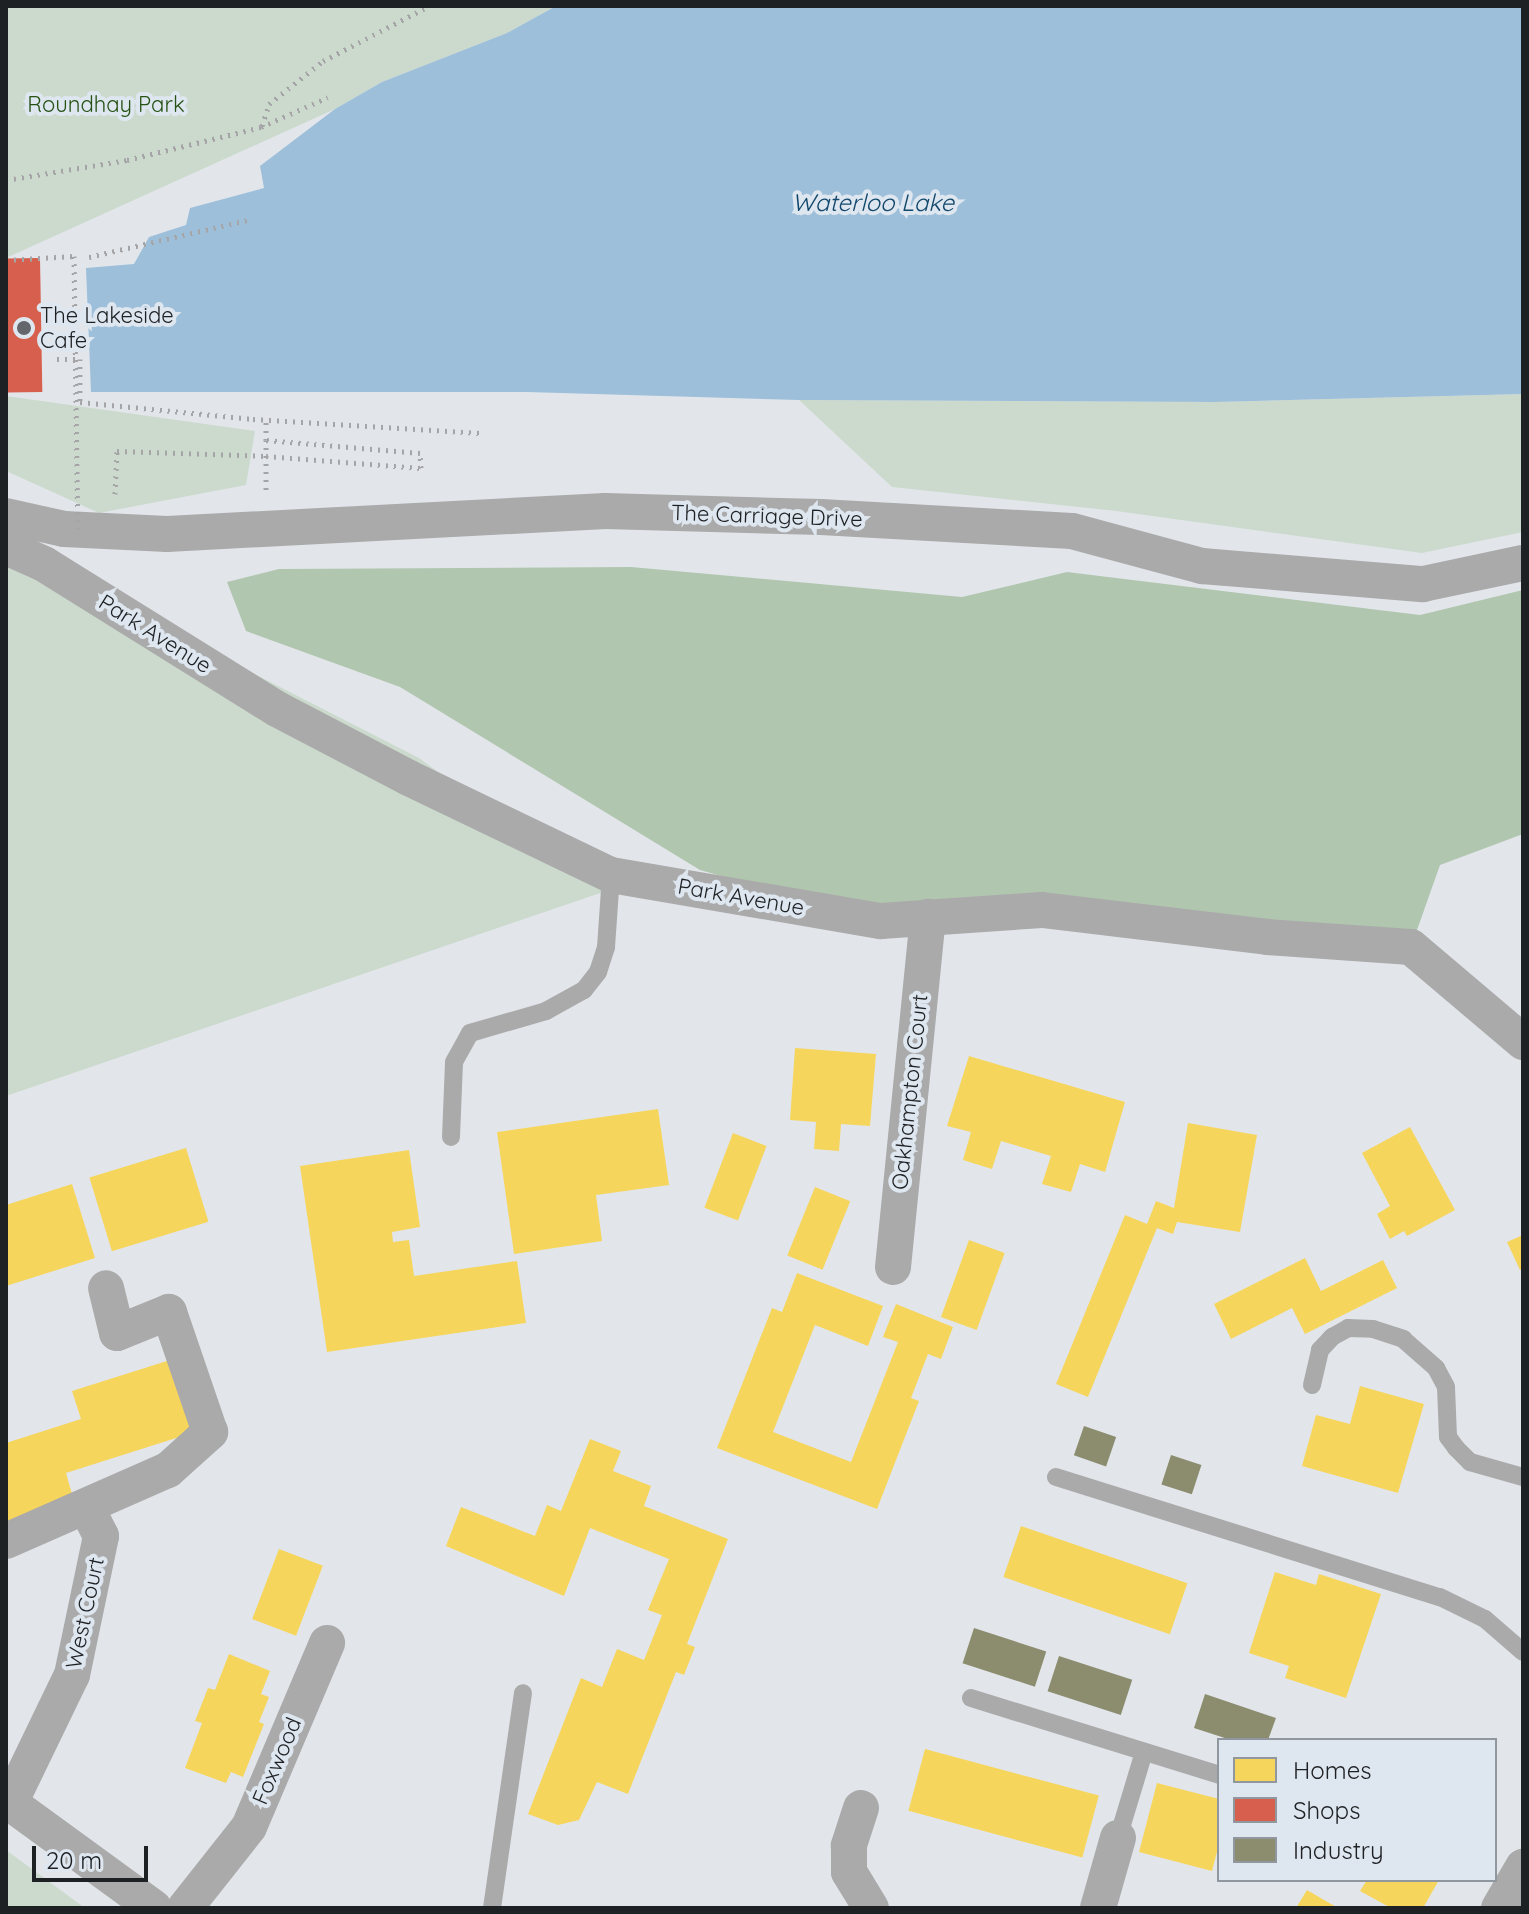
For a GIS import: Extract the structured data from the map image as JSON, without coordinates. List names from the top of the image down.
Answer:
{
  "streets": {
    "street": [
      "The Carriage Drive",
      "Park Avenue",
      "Oakhampton Court",
      "West Court",
      "Foxwood"
    ]
  },
  "crossings": [
    ["Park Avenue", "Oakhampton Court"]
  ],
  "water": ["Waterloo Lake"],
  "parks": ["Roundhay Park"],
  "places": ["The Lakeside Cafe"],
  "legend": ["Homes", "Shops", "Industry"],
  "scale_bar": "20 m"
}
